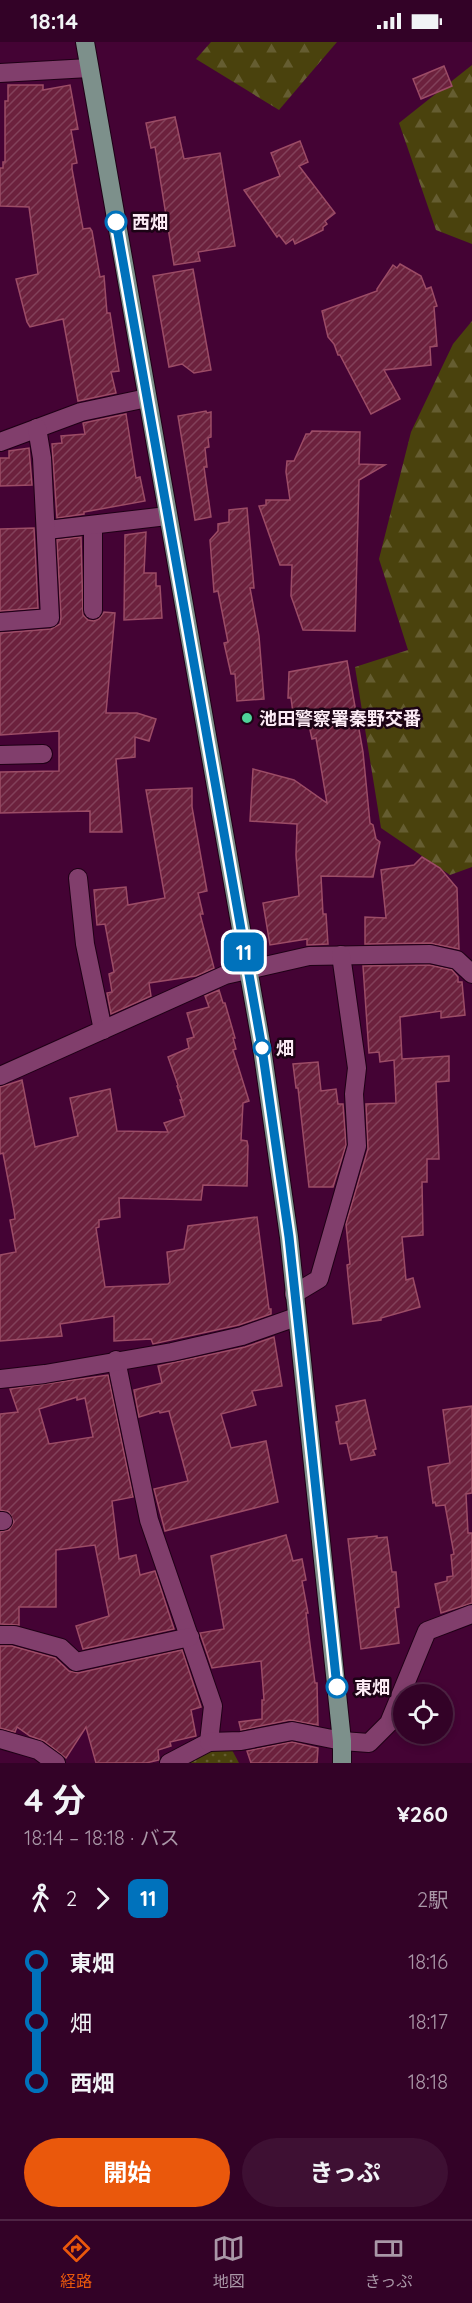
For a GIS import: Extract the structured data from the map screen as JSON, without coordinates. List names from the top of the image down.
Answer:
{
  "places": [
    "西畑",
    "池田警察署秦野交番",
    "畑",
    "東畑"
  ],
  "lines": ["bus line 11"],
  "page": {
    "status": "18:14",
    "on_map": "11",
    "heading": ["4 分", "18:14 – 18:18 · バス", "¥260"],
    "legs": ["2", "11", "2駅"],
    "list": [
      {
        "name": "東畑",
        "value": "18:16"
      },
      {
        "name": "畑",
        "value": "18:17"
      },
      {
        "name": "西畑",
        "value": "18:18"
      }
    ],
    "buttons": ["開始", "きっぷ"],
    "tabs": ["経路", "地図", "きっぷ"]
  }
}
